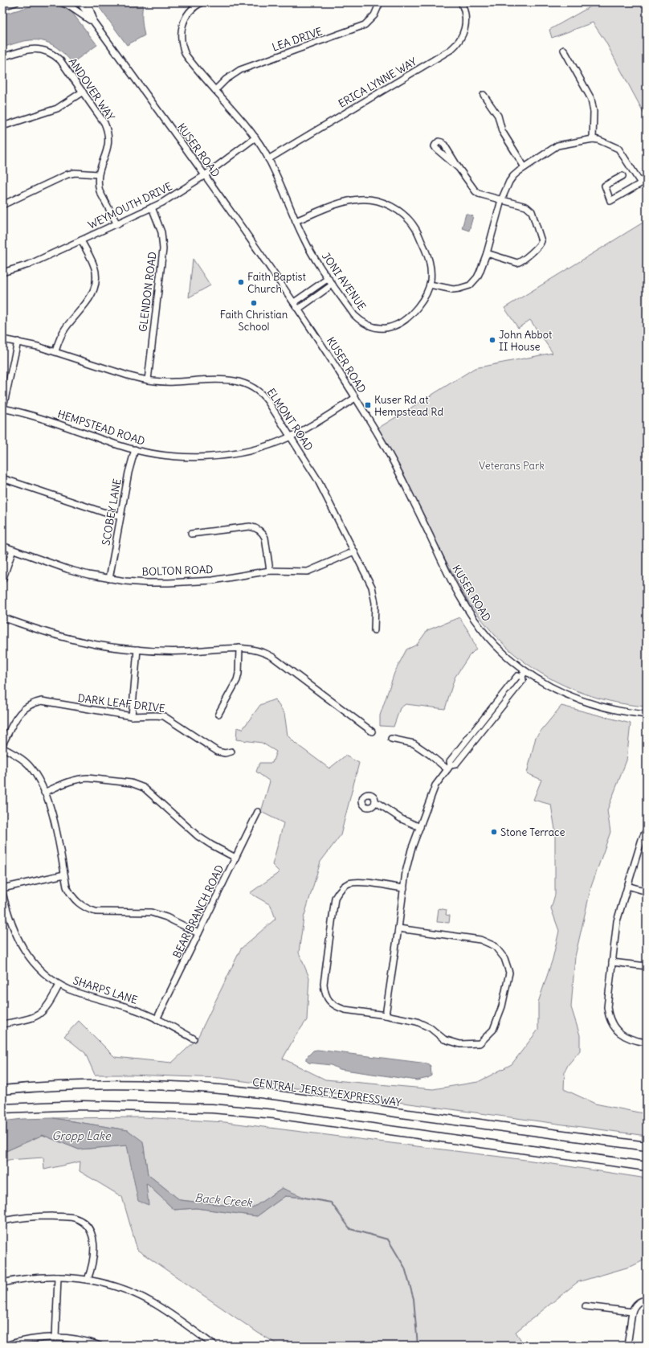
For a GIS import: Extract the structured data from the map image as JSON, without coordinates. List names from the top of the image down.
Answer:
{
  "streets": {
    "highway": ["CENTRAL JERSEY EXPRESSWAY"],
    "street": [
      "LEA DRIVE",
      "ERICA LYNNE WAY",
      "ANDOVER WAY",
      "KUSER ROAD",
      "WEYMOUTH DRIVE",
      "JONI AVENUE",
      "GLENDON ROAD",
      "ELMONT ROAD",
      "HEMPSTEAD ROAD",
      "SCOBEY LANE",
      "BOLTON ROAD",
      "DARK LEAF DRIVE",
      "BEAR BRANCH ROAD",
      "SHARPS LANE"
    ]
  },
  "crossings": [
    ["LEA DRIVE", "JONI AVENUE"],
    ["ERICA LYNNE WAY", "JONI AVENUE"],
    ["ANDOVER WAY", "WEYMOUTH DRIVE"],
    ["KUSER ROAD", "WEYMOUTH DRIVE"],
    ["KUSER ROAD", "HEMPSTEAD ROAD"],
    ["WEYMOUTH DRIVE", "JONI AVENUE"],
    ["WEYMOUTH DRIVE", "GLENDON ROAD"],
    ["GLENDON ROAD", "ELMONT ROAD"],
    ["ELMONT ROAD", "HEMPSTEAD ROAD"],
    ["ELMONT ROAD", "BOLTON ROAD"],
    ["HEMPSTEAD ROAD", "SCOBEY LANE"],
    ["SCOBEY LANE", "BOLTON ROAD"],
    ["BEAR BRANCH ROAD", "SHARPS LANE"]
  ],
  "water": ["Gropp Lake", "Back Creek"],
  "parks": ["Veterans Park"],
  "places": {
    "other": [
      "Faith Baptist Church",
      "Faith Christian School",
      "John Abbot II House",
      "Stone Terrace"
    ],
    "transit": ["Kuser Rd at Hempstead Rd"]
  }
}
